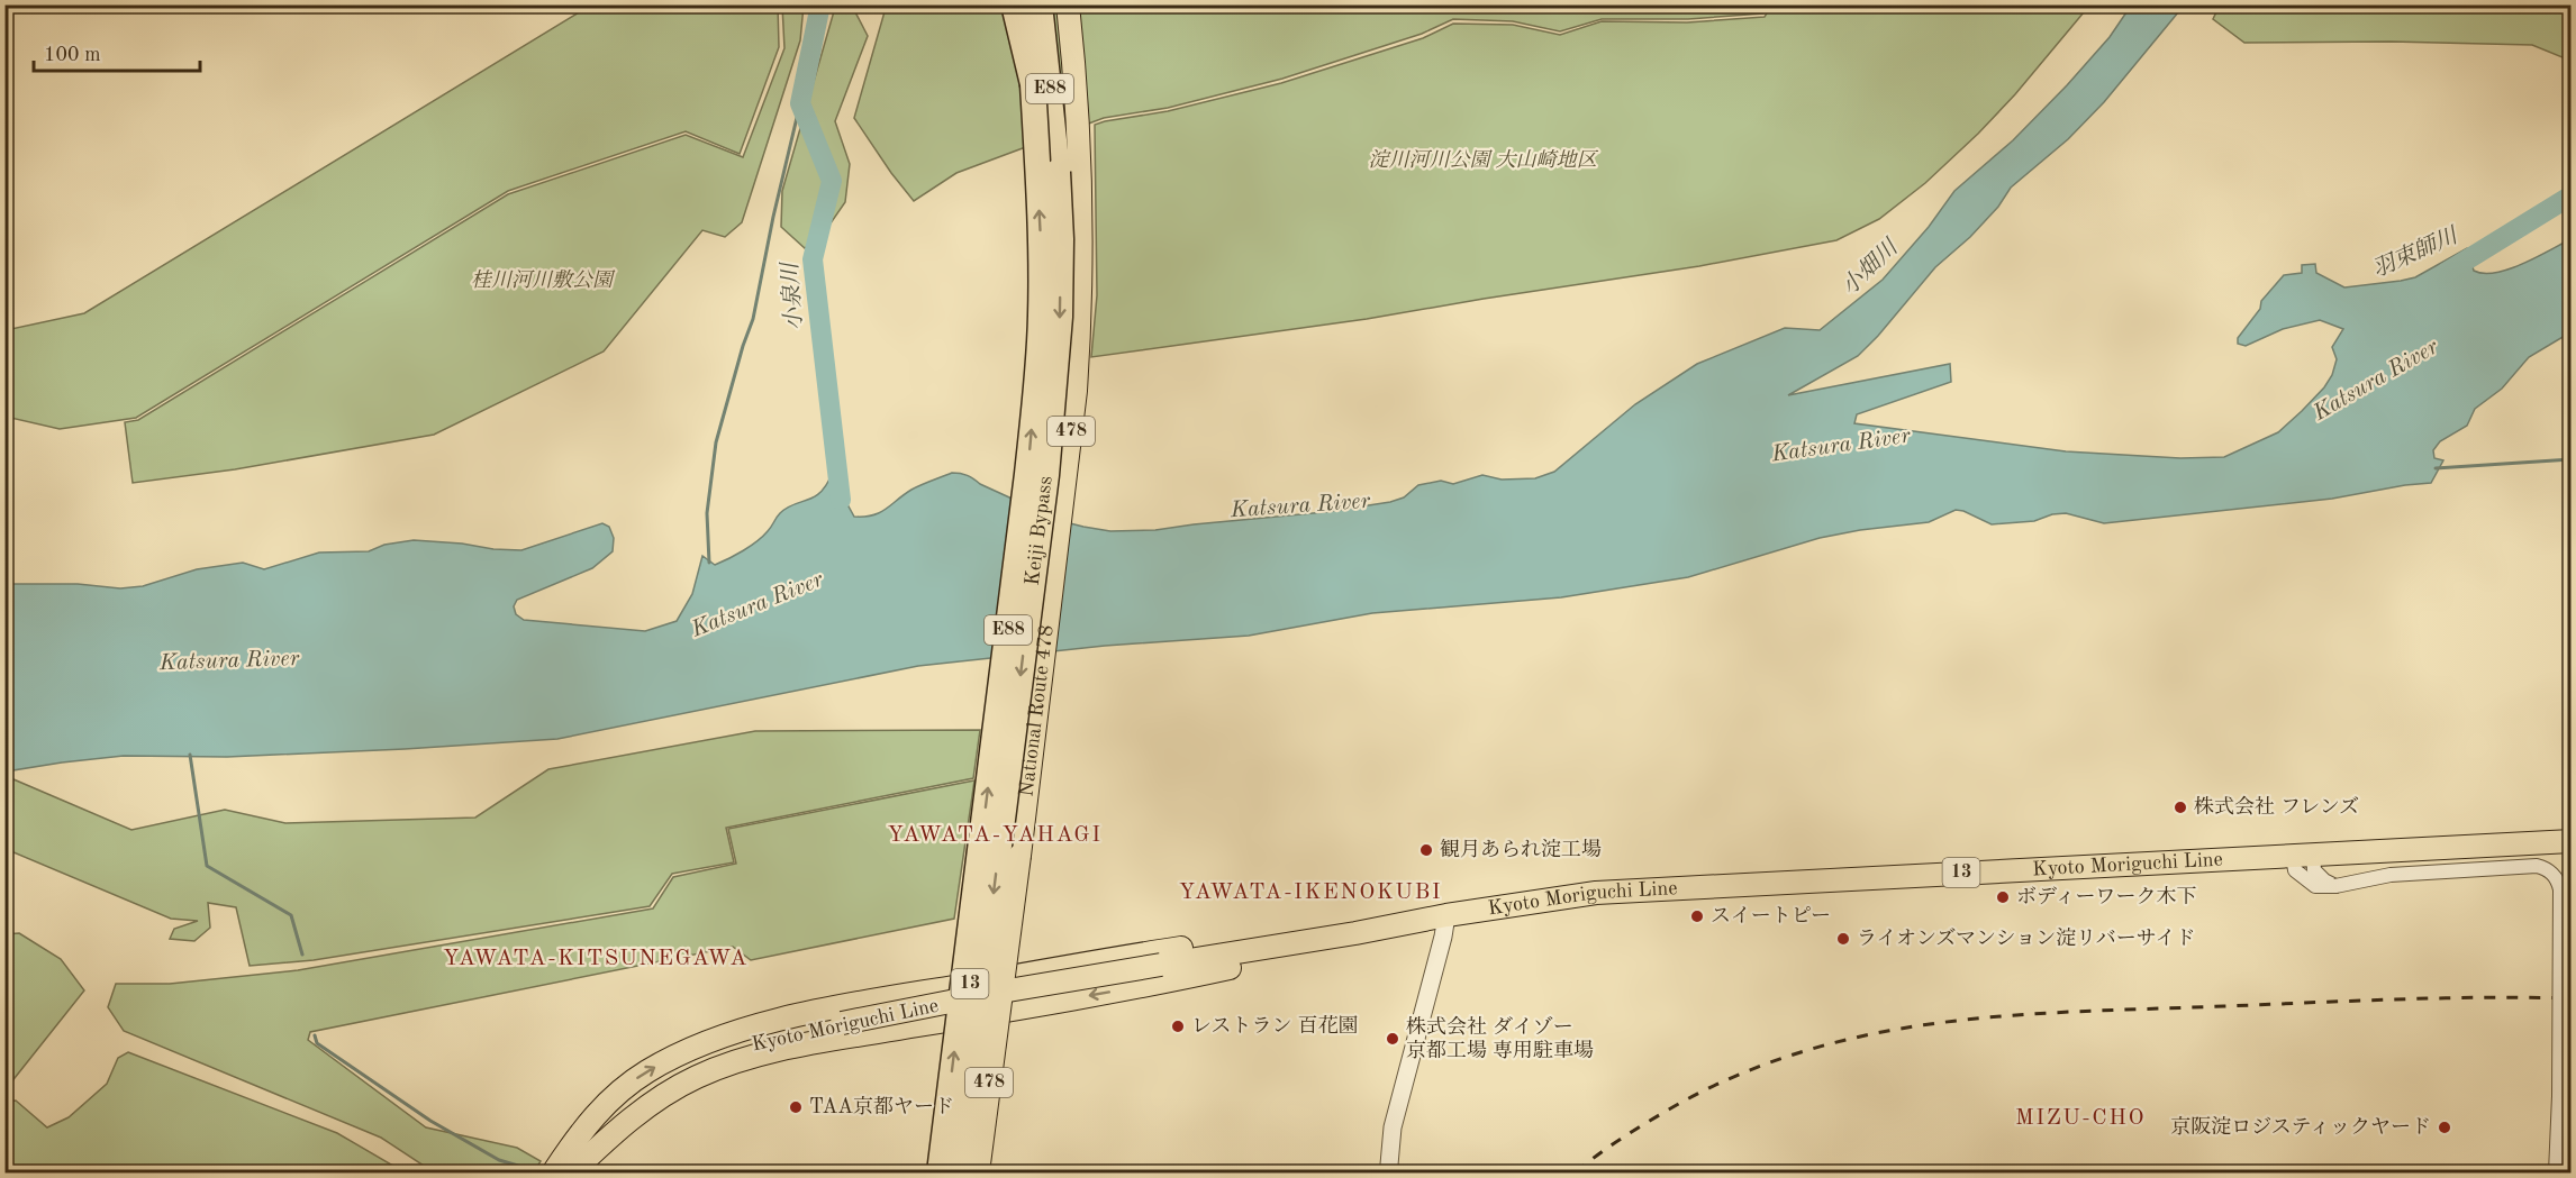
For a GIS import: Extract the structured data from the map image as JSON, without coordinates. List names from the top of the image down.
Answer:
{
  "streets": {
    "highway": ["E88", "Keiji Bypass"],
    "main road": [
      "478",
      "National Route 478",
      "Kyoto Moriguchi Line",
      "13"
    ]
  },
  "crossings": [
    ["E88", "Keiji Bypass"],
    ["National Route 478", "Kyoto Moriguchi Line"],
    ["Kyoto Moriguchi Line", "13"]
  ],
  "districts": [
    "YAWATA-YAHAGI",
    "YAWATA-IKENOKUBI",
    "YAWATA-KITSUNEGAWA",
    "MIZU-CHO"
  ],
  "water": [
    "羽束師川",
    "小畑川",
    "小泉川",
    "Katsura River"
  ],
  "parks": ["淀川河川公園 大山崎地区", "桂川河川敷公園"],
  "places": [
    "株式会社 フレンズ",
    "観月あられ淀工場",
    "ボディーワーク木下",
    "スイートピー",
    "ライオンズマンション淀リバーサイド",
    "レストラン 百花園",
    "株式会社 ダイゾー 京都工場 専用駐車場",
    "TAA京都ヤード",
    "京阪淀ロジスティックヤード"
  ],
  "scale_bar": "100 m"
}
